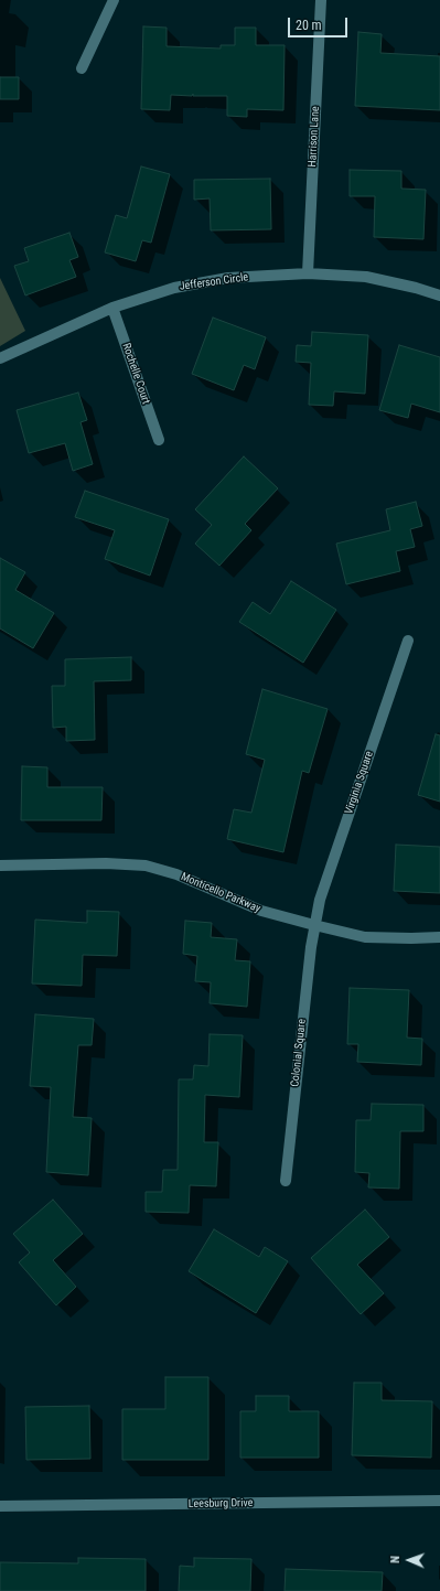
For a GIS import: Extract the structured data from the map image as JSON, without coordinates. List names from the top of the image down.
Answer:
{
  "streets": {
    "street": [
      "Harrison Lane",
      "Jefferson Circle",
      "Rochelle Court",
      "Virginia Square",
      "Monticello Parkway",
      "Colonial Square",
      "Leesburg Drive"
    ]
  },
  "crossings": [
    ["Harrison Lane", "Jefferson Circle"],
    ["Jefferson Circle", "Rochelle Court"],
    ["Virginia Square", "Monticello Parkway"],
    ["Virginia Square", "Colonial Square"],
    ["Monticello Parkway", "Colonial Square"]
  ],
  "scale_bar": "20 m",
  "north": "left"
}
